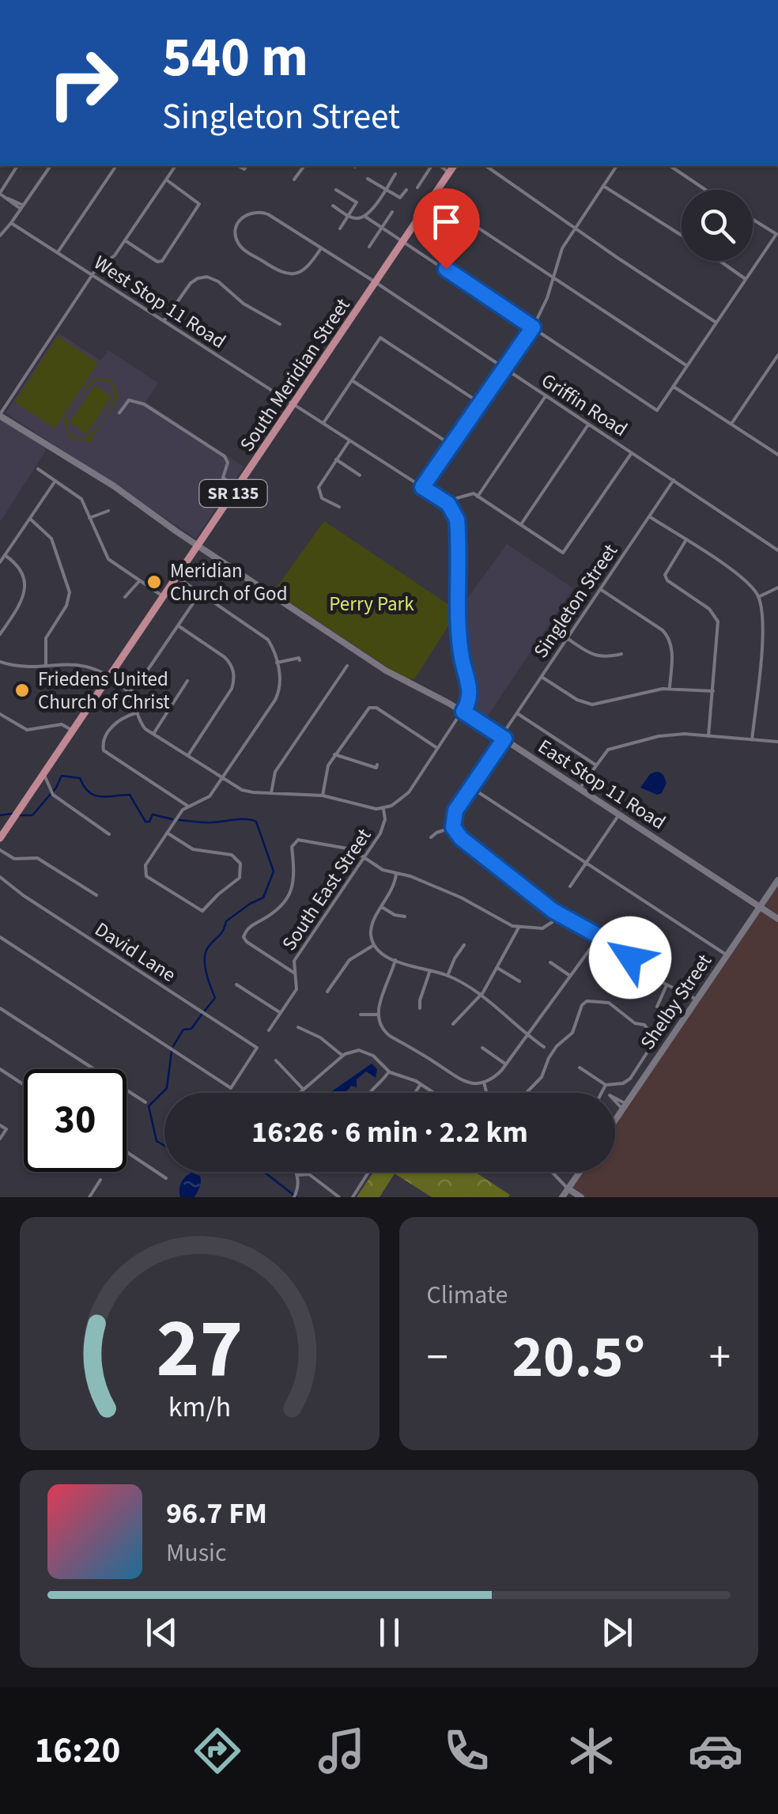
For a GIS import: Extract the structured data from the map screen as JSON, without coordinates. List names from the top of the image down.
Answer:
{
  "streets": {
    "main road": [
      "South Meridian Street",
      "SR 135",
      "East Stop 11 Road",
      "Shelby Street"
    ],
    "street": [
      "West Stop 11 Road",
      "Griffin Road",
      "Singleton Street",
      "South East Street",
      "David Lane"
    ]
  },
  "crossings": [
    ["West Stop 11 Road", "South Meridian Street"],
    ["South Meridian Street", "Griffin Road"],
    ["South Meridian Street", "East Stop 11 Road"],
    ["Griffin Road", "Singleton Street"],
    ["Singleton Street", "East Stop 11 Road"],
    ["East Stop 11 Road", "South East Street"],
    ["East Stop 11 Road", "Shelby Street"]
  ],
  "parks": ["Perry Park"],
  "places": ["Meridian Church of God", "Friedens United Church of Christ"],
  "page": {
    "turn": ["540 m", "Singleton Street"],
    "limit": "30",
    "trip": "16:26 · 6 min · 2.2 km",
    "tile": "Climate",
    "heat": ["−", "20.5°", "+"],
    "song": ["96.7 FM", "Music"],
    "tabs": "16:20",
    "gauge": ["27", "km/h"]
  }
}
